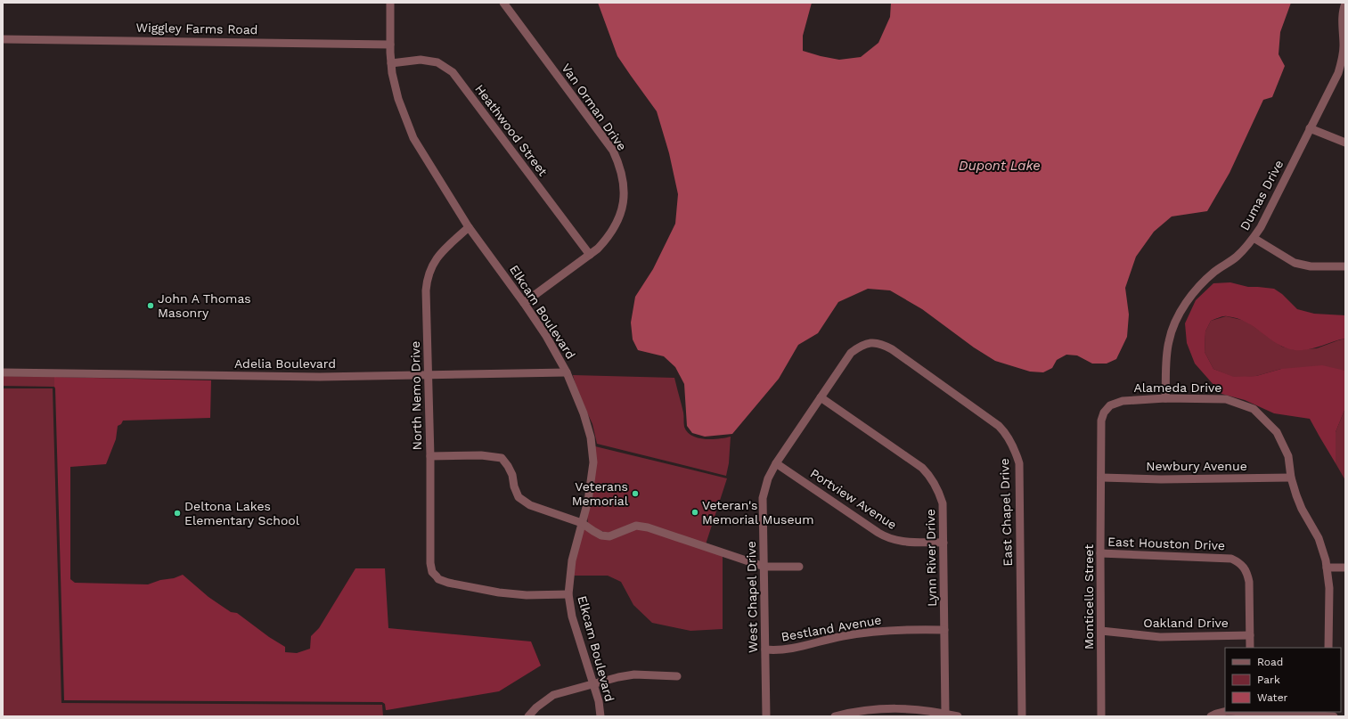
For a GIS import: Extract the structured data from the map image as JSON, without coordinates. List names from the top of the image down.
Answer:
{
  "streets": {
    "street": [
      "Wiggley Farms Road",
      "Van Orman Drive",
      "Heathwood Street",
      "Dumas Drive",
      "Elkcam Boulevard",
      "Adelia Boulevard",
      "Alameda Drive",
      "North Nemo Drive",
      "Newbury Avenue",
      "Portview Avenue",
      "East Chapel Drive",
      "East Houston Drive",
      "Lynn River Drive",
      "West Chapel Drive",
      "Monticello Street",
      "Oakland Drive",
      "Bestland Avenue"
    ]
  },
  "crossings": [
    ["Wiggley Farms Road", "Elkcam Boulevard"],
    ["Van Orman Drive", "Heathwood Street"],
    ["Van Orman Drive", "Elkcam Boulevard"],
    ["Heathwood Street", "Elkcam Boulevard"],
    ["Dumas Drive", "Alameda Drive"],
    ["Elkcam Boulevard", "Adelia Boulevard"],
    ["Elkcam Boulevard", "North Nemo Drive"],
    ["Adelia Boulevard", "North Nemo Drive"],
    ["Alameda Drive", "Newbury Avenue"],
    ["Alameda Drive", "Monticello Street"],
    ["Newbury Avenue", "Monticello Street"],
    ["Portview Avenue", "Lynn River Drive"],
    ["Portview Avenue", "West Chapel Drive"],
    ["East Chapel Drive", "West Chapel Drive"],
    ["East Houston Drive", "Monticello Street"],
    ["East Houston Drive", "Oakland Drive"],
    ["Lynn River Drive", "West Chapel Drive"],
    ["Lynn River Drive", "Bestland Avenue"],
    ["West Chapel Drive", "Bestland Avenue"],
    ["Monticello Street", "Oakland Drive"]
  ],
  "water": ["Dupont Lake"],
  "places": [
    "John A Thomas Masonry",
    "Veterans Memorial",
    "Veteran's Memorial Museum",
    "Deltona Lakes Elementary School"
  ],
  "legend": ["Road", "Park", "Water"]
}
